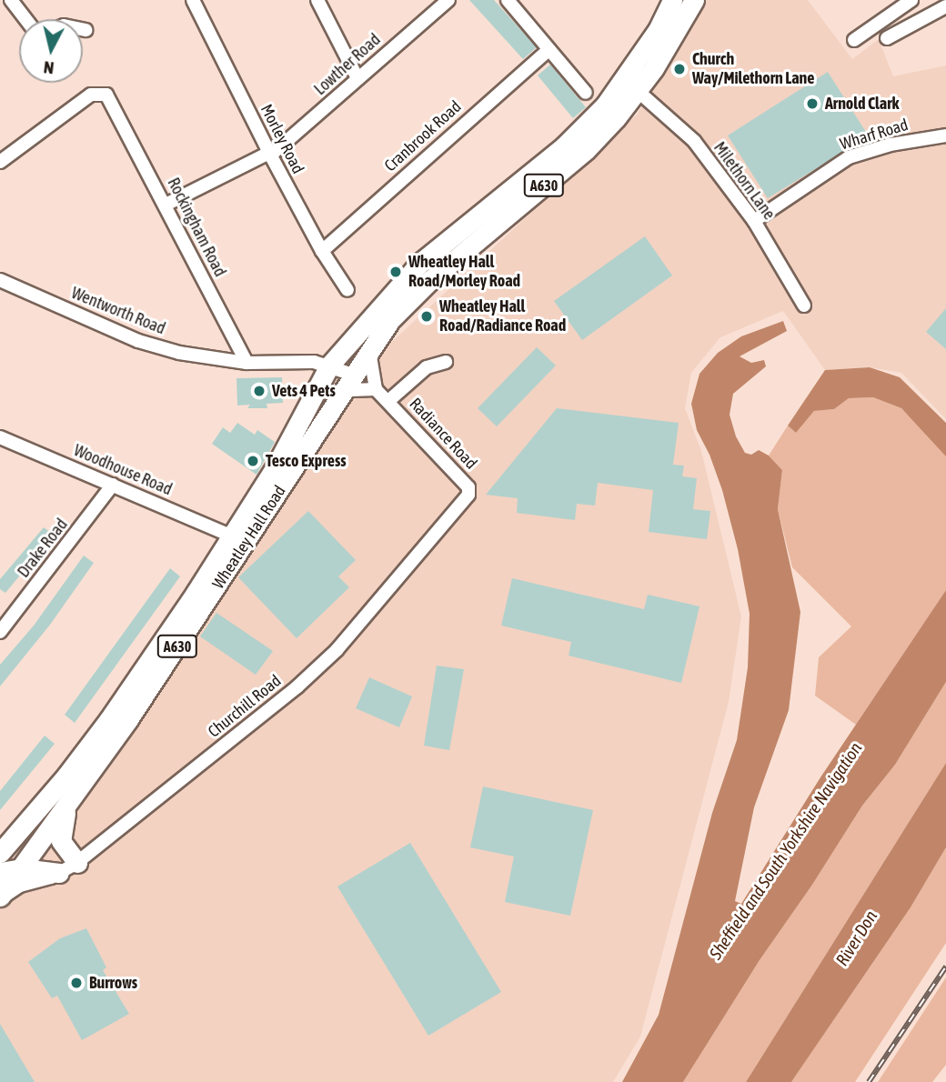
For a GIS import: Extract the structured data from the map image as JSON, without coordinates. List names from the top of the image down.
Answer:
{
  "streets": {
    "highway": ["A630", "Wheatley Hall Road"],
    "street": [
      "Lowther Road",
      "Wharf Road",
      "Cranbrook Road",
      "Morley Road",
      "Milethorn Lane",
      "Rockingham Road",
      "Wentworth Road",
      "Radiance Road",
      "Woodhouse Road",
      "Drake Road",
      "Churchill Road"
    ]
  },
  "crossings": [
    ["Lowther Road", "Morley Road"],
    ["Lowther Road", "Rockingham Road"],
    ["Wharf Road", "Milethorn Lane"],
    ["Cranbrook Road", "Morley Road"],
    ["Milethorn Lane", "Wheatley Hall Road"],
    ["Rockingham Road", "Wentworth Road"],
    ["Wentworth Road", "Wheatley Hall Road"],
    ["Radiance Road", "Churchill Road"],
    ["Woodhouse Road", "Wheatley Hall Road"],
    ["Woodhouse Road", "Drake Road"],
    ["Wheatley Hall Road", "Churchill Road"]
  ],
  "water": ["Sheffield and South Yorkshire Navigation", "River Don"],
  "places": [
    "Church Way/Milethorn Lane",
    "Arnold Clark",
    "Wheatley Hall Road/Morley Road",
    "Wheatley Hall Road/Radiance Road",
    "Vets 4 Pets",
    "Tesco Express",
    "Burrows"
  ],
  "north": "bottom"
}
